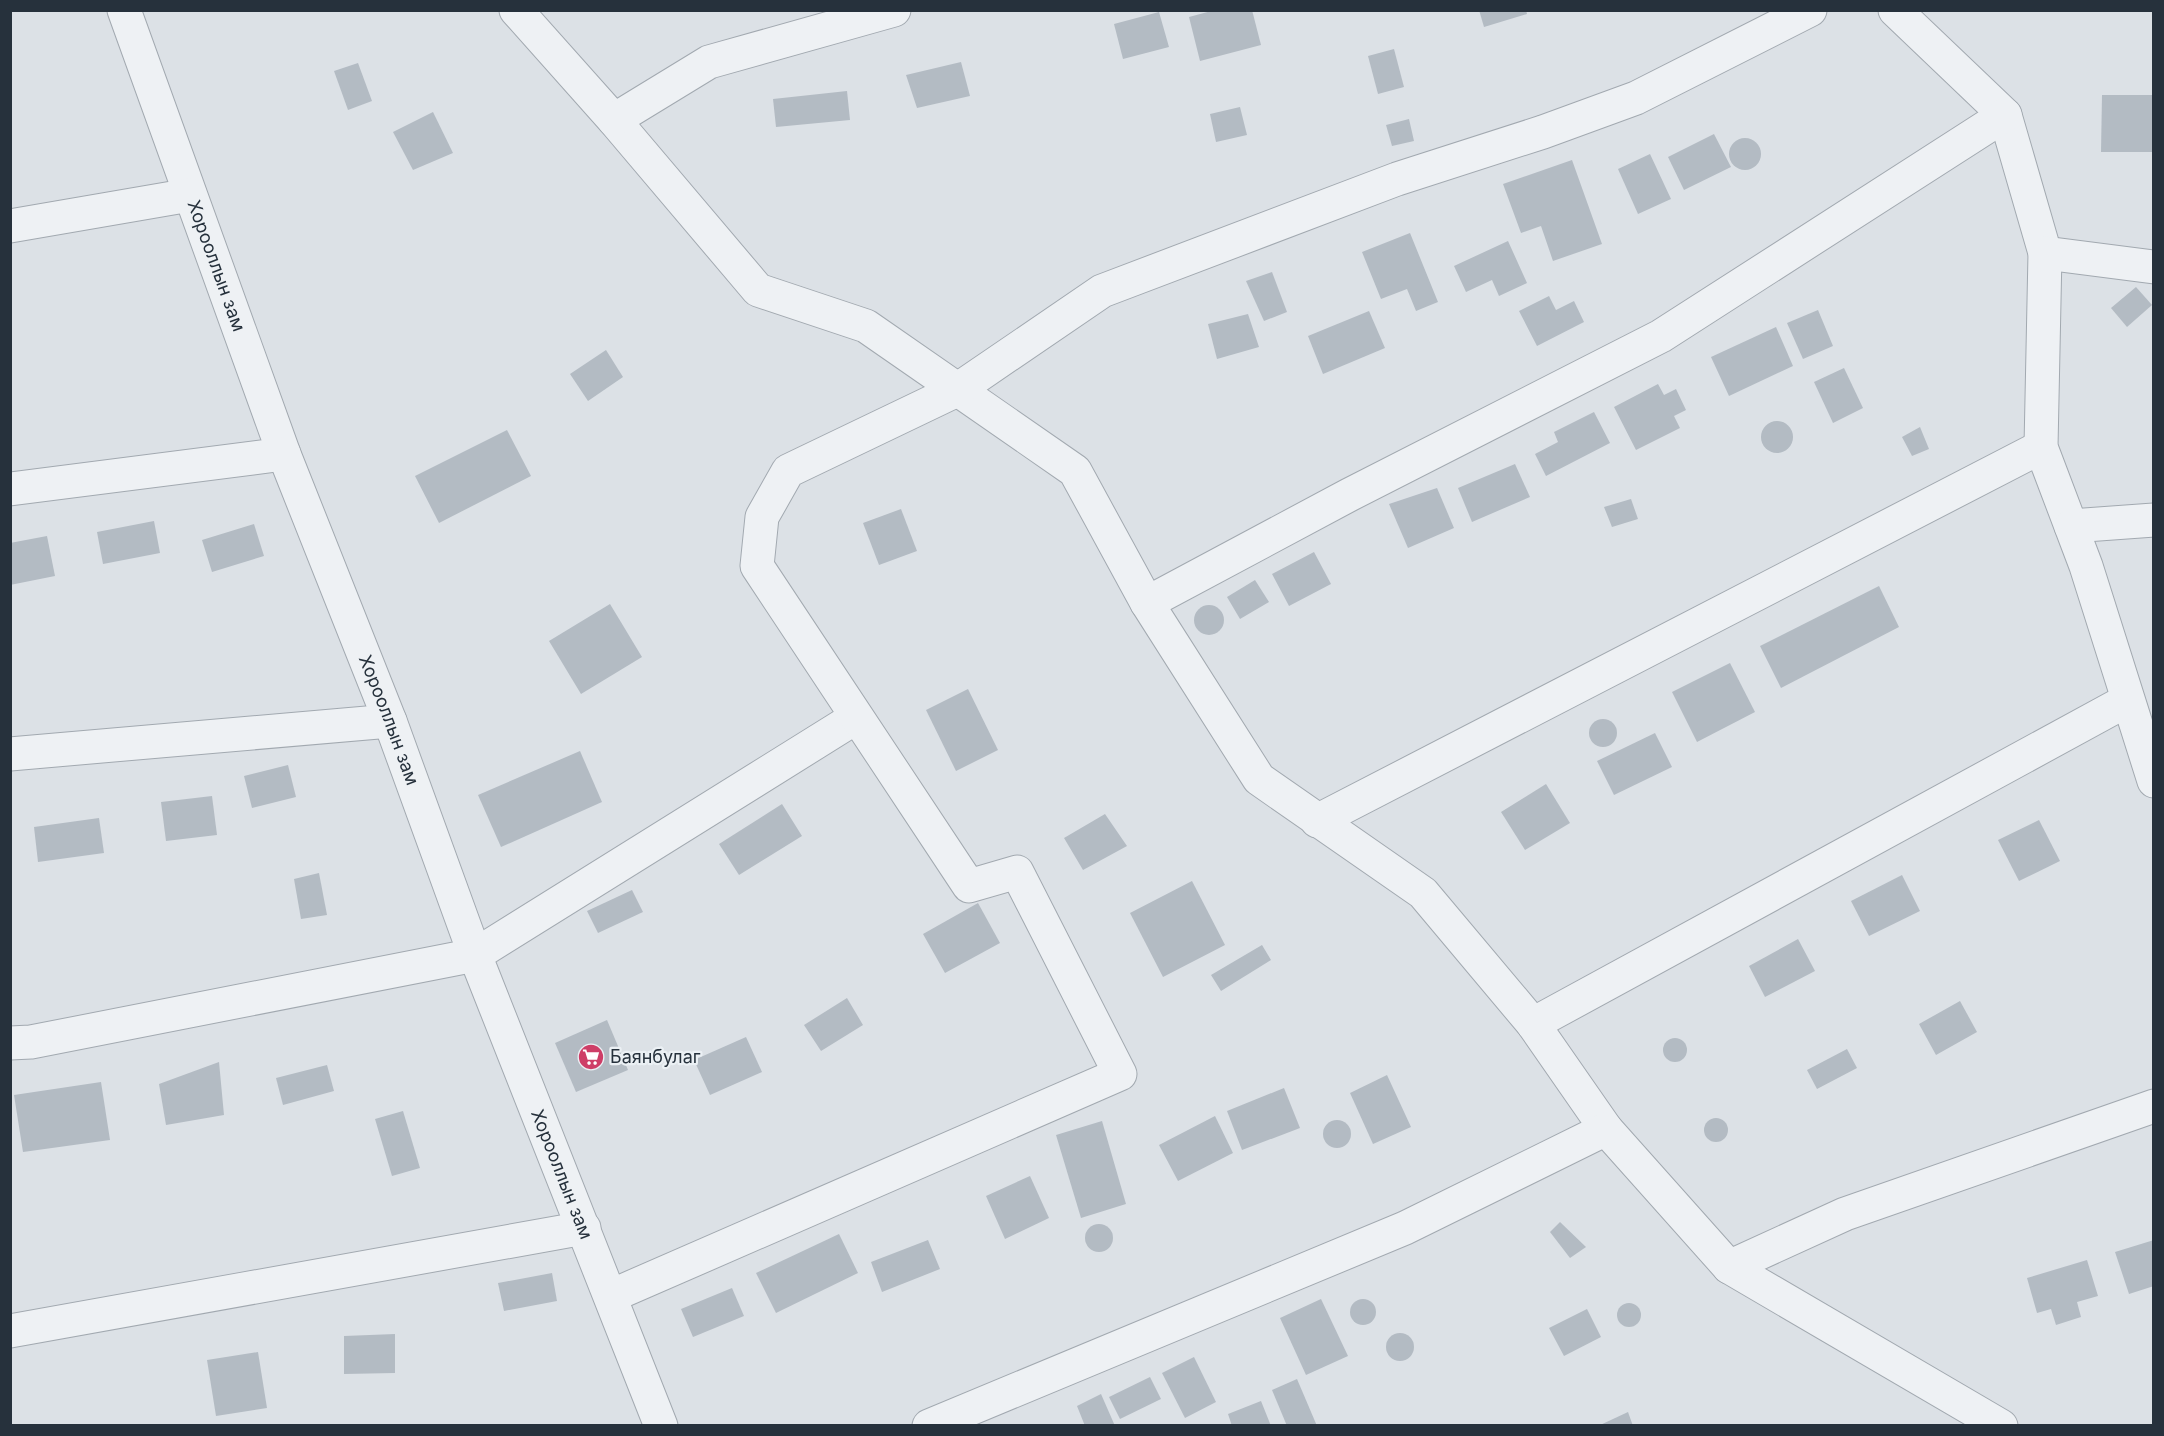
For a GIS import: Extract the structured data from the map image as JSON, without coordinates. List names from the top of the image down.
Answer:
{
  "streets": {
    "street": ["Хорооллын зам"]
  },
  "places": {
    "supermarket": ["Баянбулаг"]
  }
}
